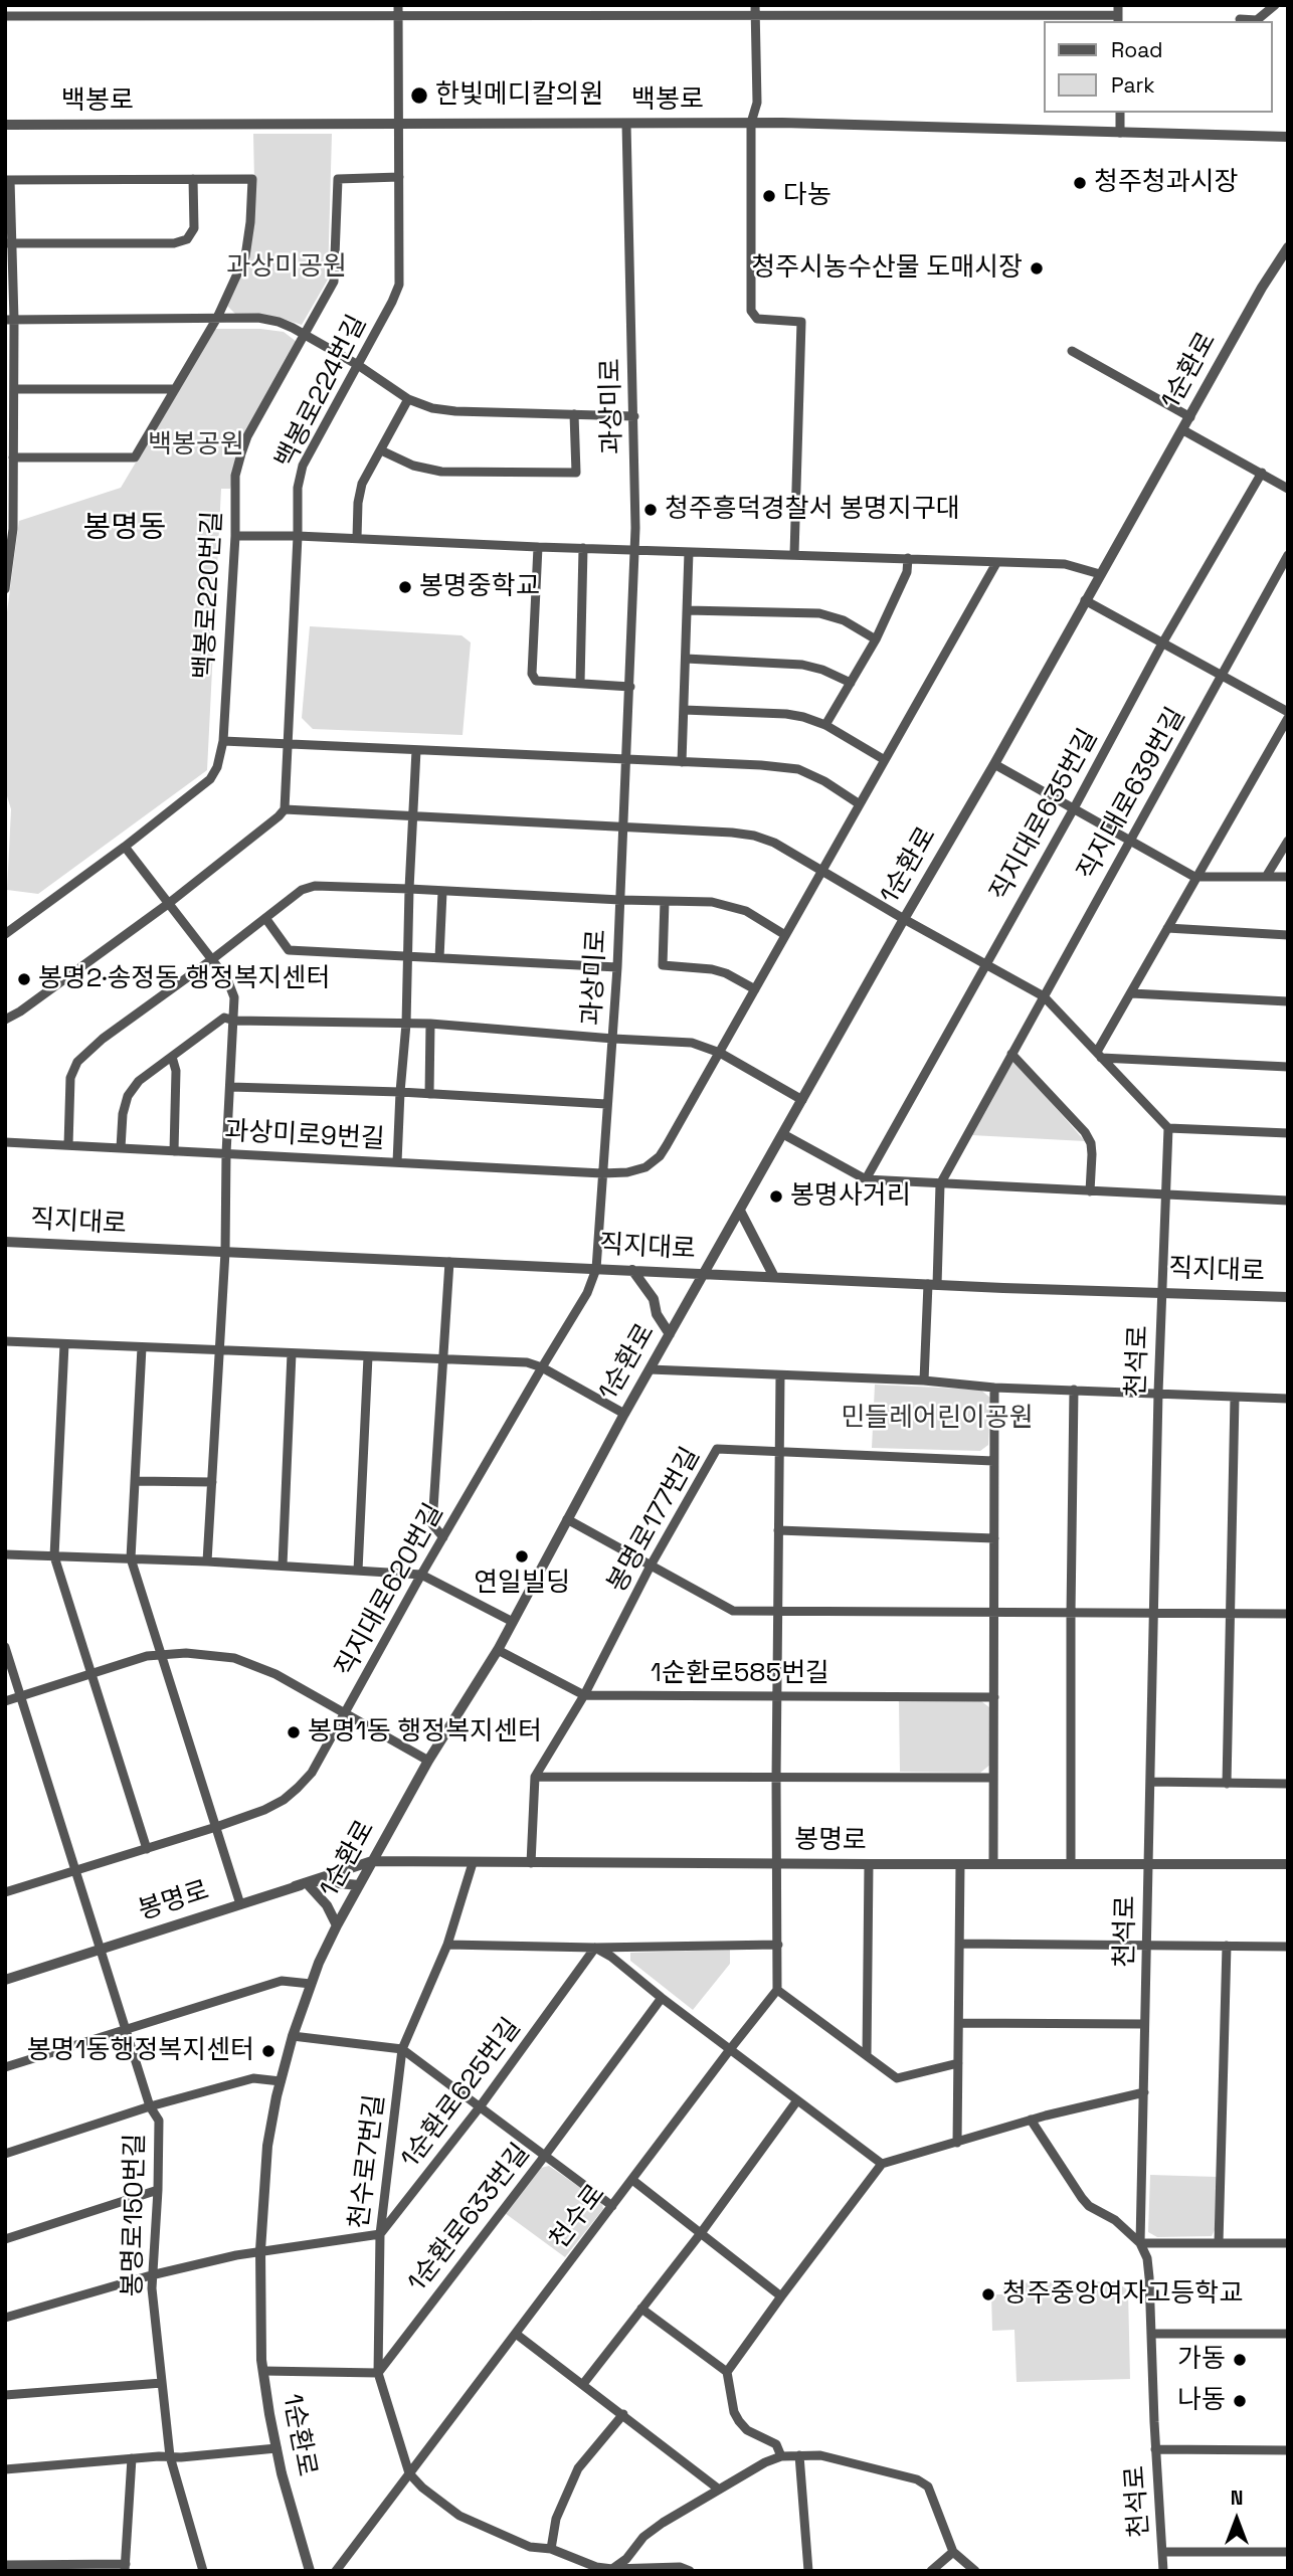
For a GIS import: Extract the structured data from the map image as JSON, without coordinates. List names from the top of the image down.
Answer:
{
  "streets": {
    "street": [
      "백봉로",
      "1순환로",
      "백봉로224번길",
      "과상미로",
      "백봉로220번길",
      "직지대로639번길",
      "직지대로635번길",
      "과상미로9번길",
      "직지대로",
      "천석로",
      "봉명로177번길",
      "직지대로620번길",
      "1순환로585번길",
      "봉명로",
      "1순환로625번길",
      "천수로7번길",
      "봉명로150번길",
      "천수로",
      "1순환로633번길"
    ]
  },
  "crossings": [
    ["백봉로", "백봉로224번길"],
    ["백봉로", "과상미로"],
    ["1순환로", "직지대로"],
    ["1순환로", "1순환로585번길"],
    ["1순환로", "봉명로"],
    ["백봉로224번길", "백봉로220번길"],
    ["과상미로", "과상미로9번길"],
    ["과상미로", "직지대로"],
    ["과상미로", "직지대로620번길"],
    ["직지대로639번길", "직지대로"],
    ["직지대로", "천석로"],
    ["직지대로", "직지대로620번길"],
    ["천석로", "봉명로"],
    ["봉명로177번길", "1순환로585번길"],
    ["봉명로177번길", "봉명로"],
    ["직지대로620번길", "봉명로150번길"],
    ["봉명로", "천수로7번길"],
    ["봉명로", "봉명로150번길"],
    ["1순환로625번길", "천수로7번길"],
    ["천수로7번길", "천수로"],
    ["천수로7번길", "1순환로633번길"]
  ],
  "districts": ["봉명동"],
  "parks": ["과상미공원", "백봉공원", "민들레어린이공원"],
  "places": [
    "한빛메디칼의원",
    "청주청과시장",
    "다농",
    "청주시농수산물 도매시장",
    "청주흥덕경찰서 봉명지구대",
    "봉명중학교",
    "봉명2·송정동 행정복지센터",
    "봉명사거리",
    "연일빌딩",
    "봉명1동 행정복지센터",
    "봉명1동행정복지센터",
    "청주중앙여자고등학교",
    "가동",
    "나동"
  ],
  "legend": ["Road", "Park"],
  "north": "top"
}
